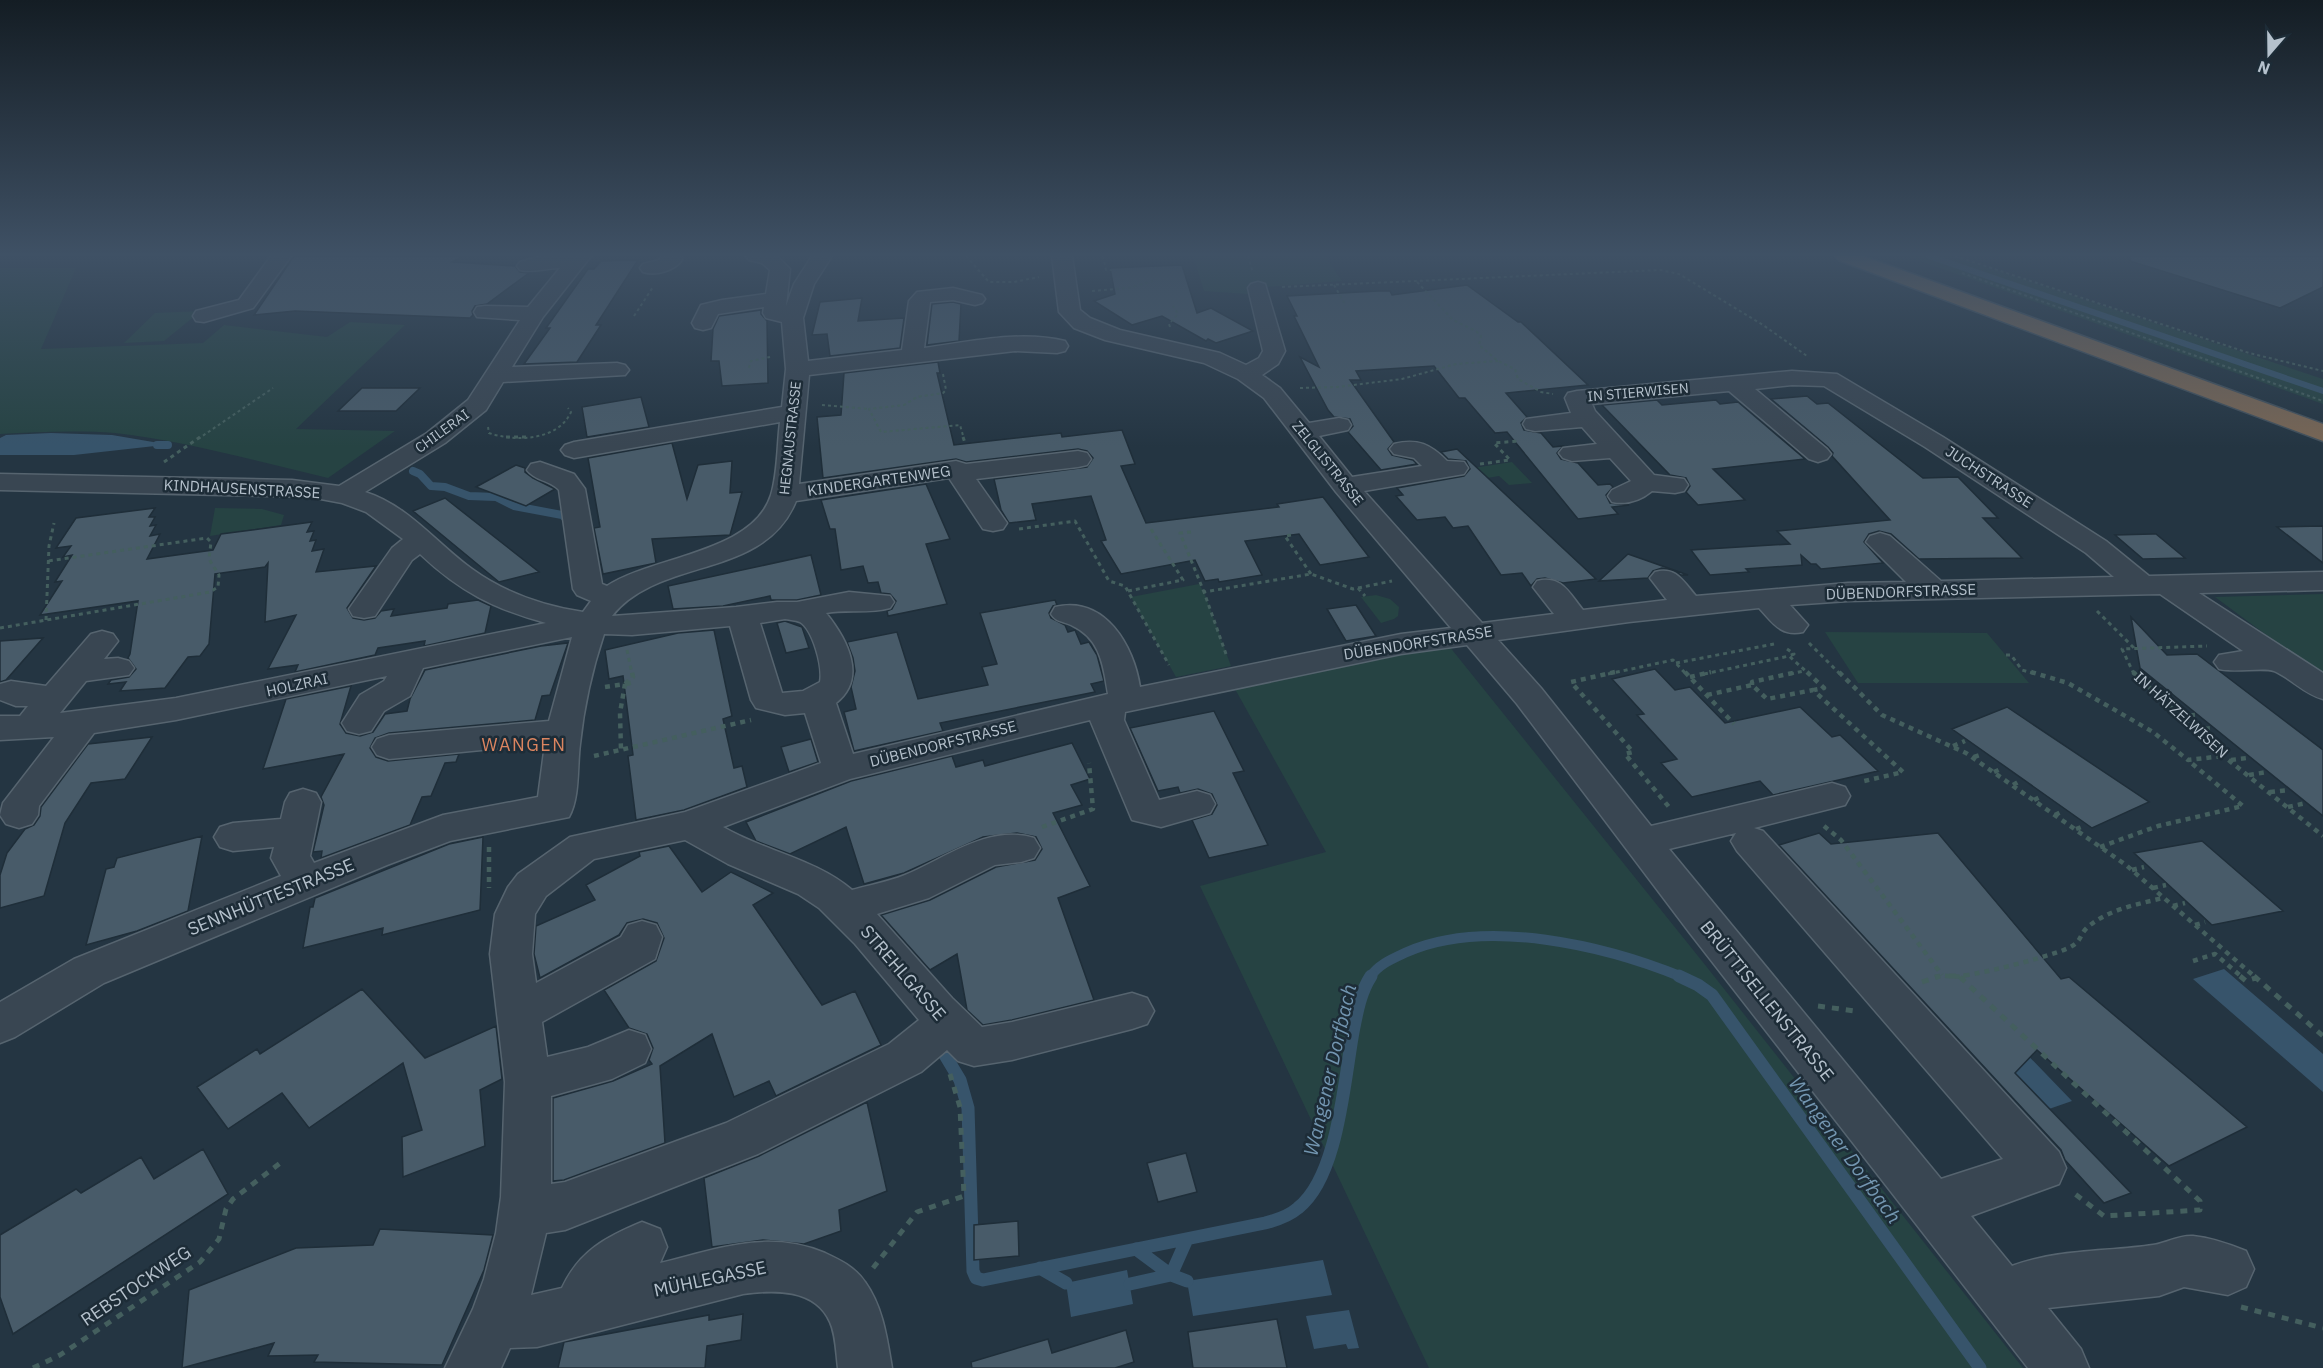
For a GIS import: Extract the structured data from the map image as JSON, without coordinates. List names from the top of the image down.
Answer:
{
  "streets": {
    "street": [
      "IN STIERWISEN",
      "CHILERAI",
      "HEGNAUSTRASSE",
      "ZELGLISTRASSE",
      "JUCHSTRASSE",
      "KINDERGARTENWEG",
      "KINDHAUSENSTRASSE",
      "DÜBENDORFSTRASSE",
      "HOLZRAI",
      "SENNHÜTTESTRASSE",
      "STREHLGASSE",
      "BRÜTTISELLENSTRASSE",
      "MÜHLEGASSE"
    ],
    "path": ["IN HÄTZELWISEN", "REBSTOCKWEG"]
  },
  "crossings": [
    ["IN STIERWISEN", "JUCHSTRASSE"],
    ["CHILERAI", "KINDHAUSENSTRASSE"],
    ["HEGNAUSTRASSE", "KINDERGARTENWEG"],
    ["HEGNAUSTRASSE", "KINDHAUSENSTRASSE"],
    ["HEGNAUSTRASSE", "HOLZRAI"],
    ["ZELGLISTRASSE", "DÜBENDORFSTRASSE"],
    ["ZELGLISTRASSE", "BRÜTTISELLENSTRASSE"],
    ["JUCHSTRASSE", "DÜBENDORFSTRASSE"],
    ["KINDHAUSENSTRASSE", "HOLZRAI"],
    ["DÜBENDORFSTRASSE", "STREHLGASSE"],
    ["DÜBENDORFSTRASSE", "BRÜTTISELLENSTRASSE"]
  ],
  "districts": ["WANGEN"],
  "water": ["Wangener Dorfbach"],
  "north": "bottom"
}
